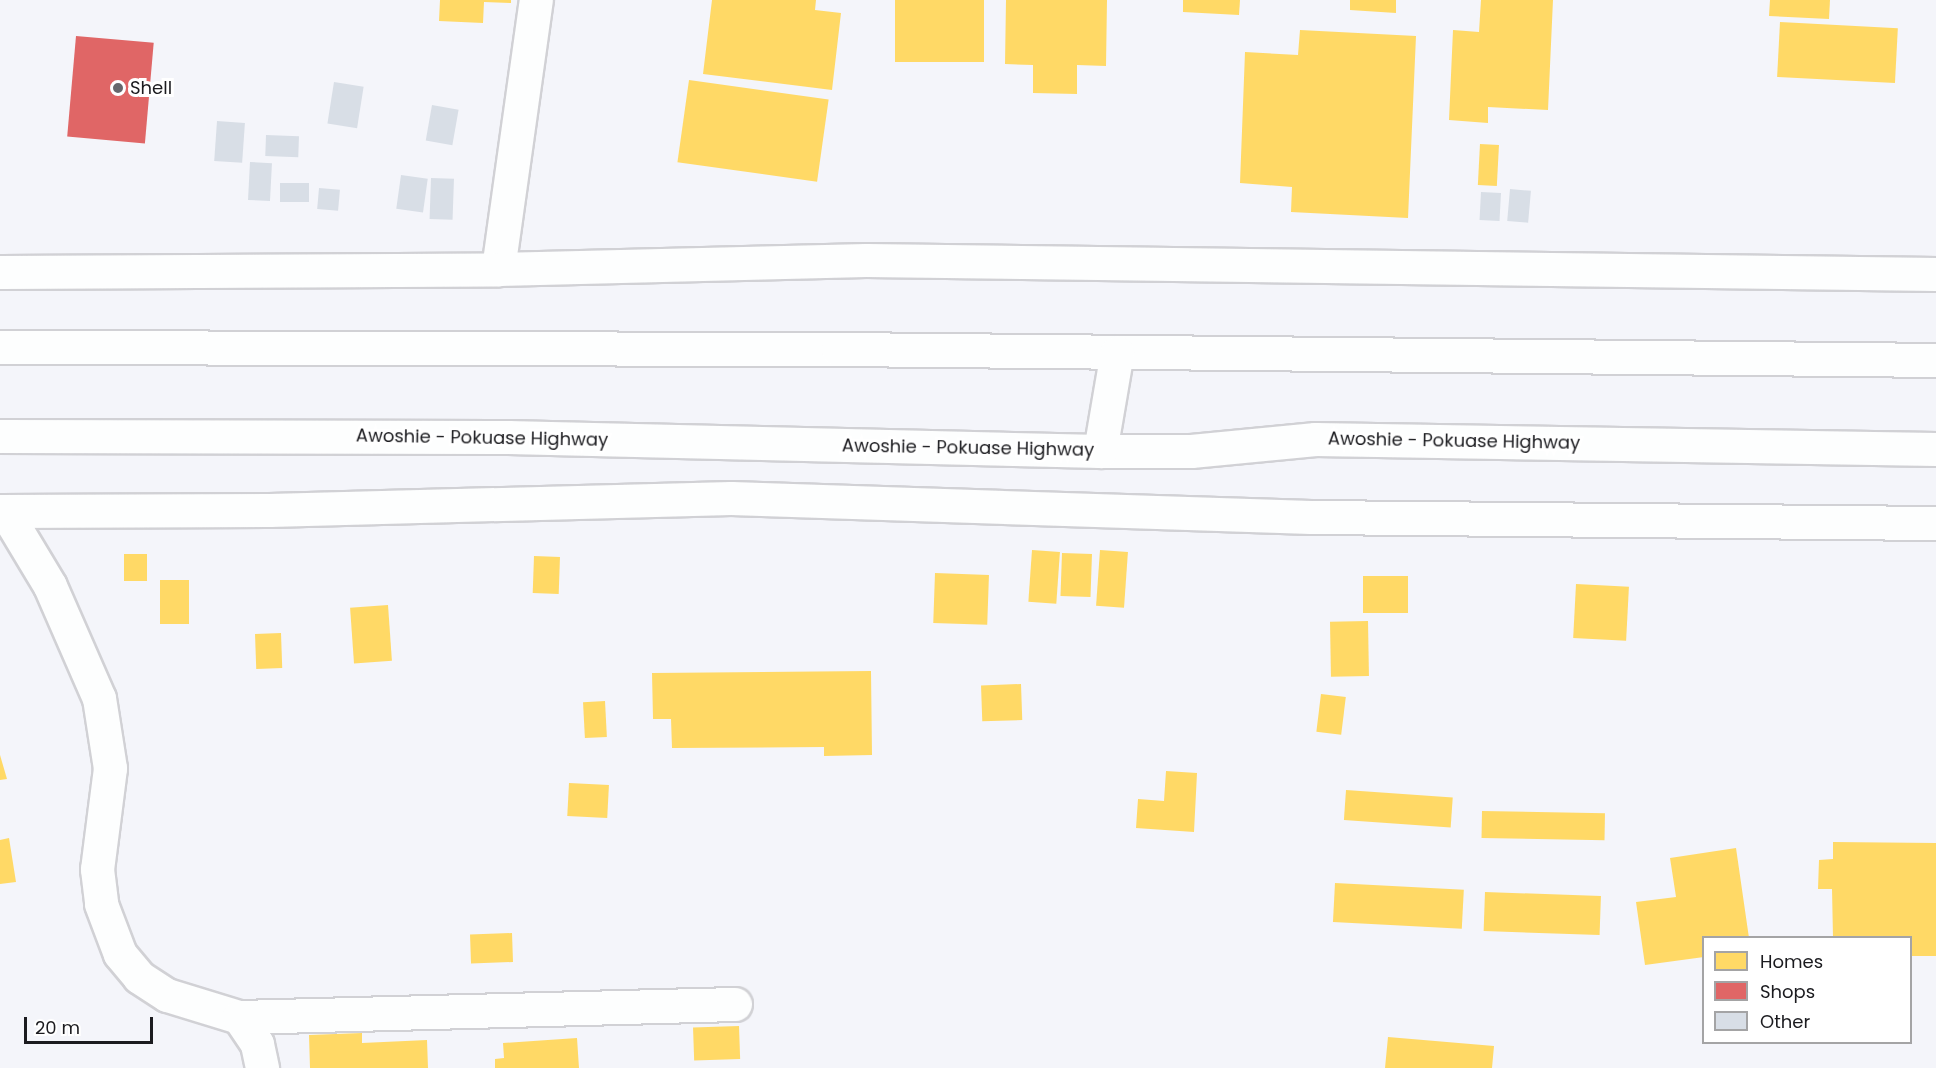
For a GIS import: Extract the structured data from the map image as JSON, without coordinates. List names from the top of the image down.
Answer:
{
  "streets": {
    "street": ["Awoshie - Pokuase Highway"]
  },
  "places": ["Shell"],
  "legend": ["Homes", "Shops", "Other"],
  "scale_bar": "20 m"
}
